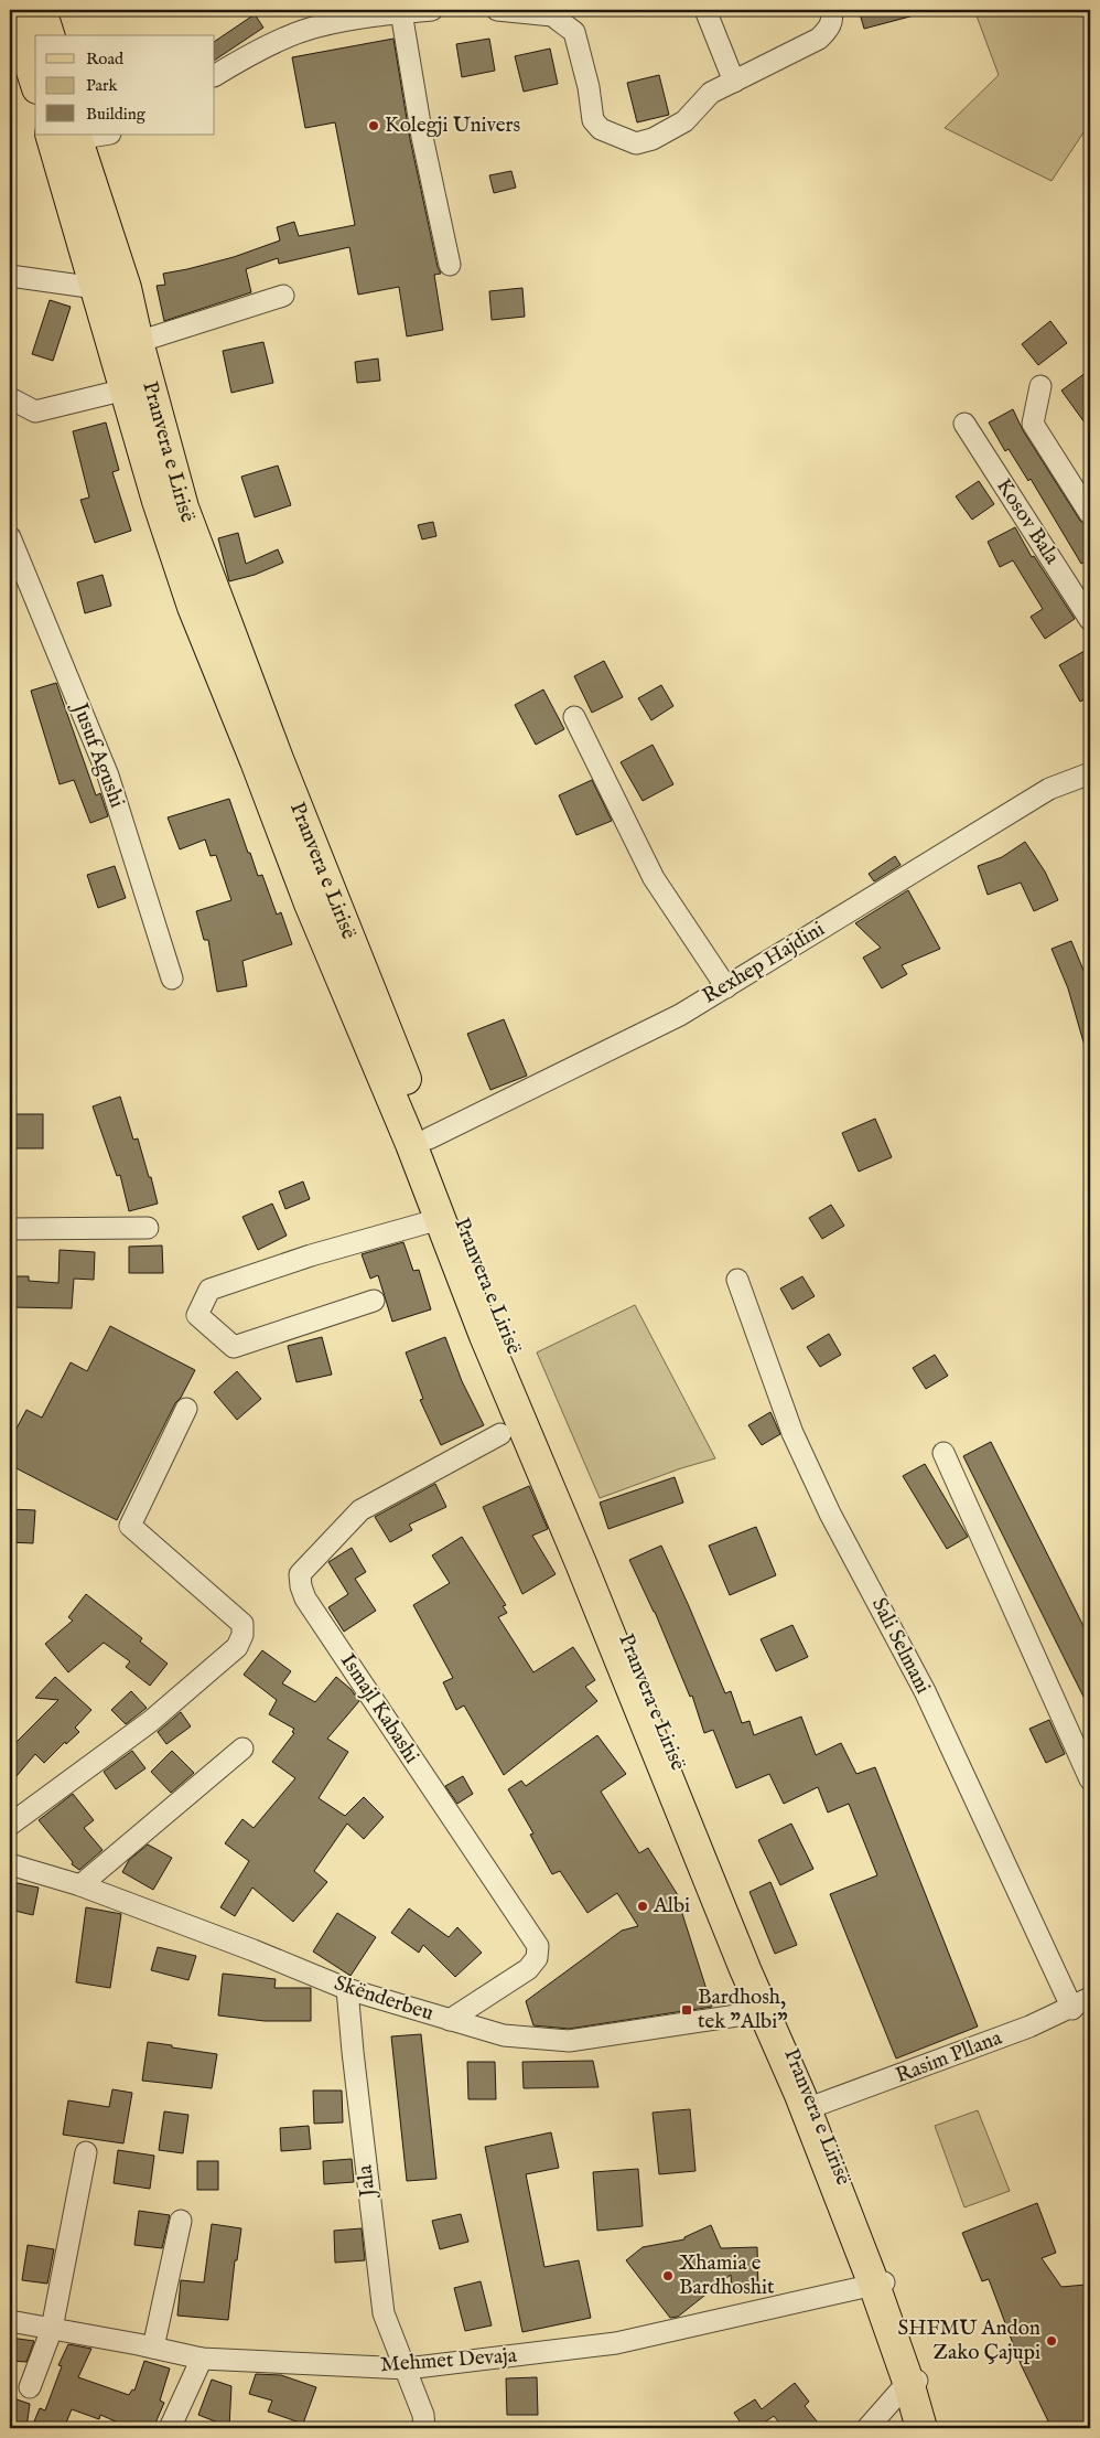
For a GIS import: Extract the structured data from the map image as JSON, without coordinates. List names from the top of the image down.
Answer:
{
  "streets": {
    "main road": ["Pranvera e Lirisë"],
    "street": [
      "Kosov Bala",
      "Jusuf Agushi",
      "Rexhep Hajdini",
      "Sali Selmani",
      "Ismajl Kabashi",
      "Skënderbeu",
      "Rasim Pllana",
      "Jala",
      "Mehmet Devaja"
    ]
  },
  "crossings": [
    ["Pranvera e Lirisë", "Rexhep Hajdini"],
    ["Pranvera e Lirisë", "Skënderbeu"],
    ["Pranvera e Lirisë", "Rasim Pllana"],
    ["Pranvera e Lirisë", "Mehmet Devaja"],
    ["Sali Selmani", "Rasim Pllana"],
    ["Ismajl Kabashi", "Skënderbeu"],
    ["Skënderbeu", "Jala"],
    ["Jala", "Mehmet Devaja"]
  ],
  "places": {
    "other": [
      "Kolegji Univers",
      "Albi",
      "Xhamia e Bardhoshit",
      "SHFMU Andon Zako Çajupi"
    ],
    "transit": ["Bardhosh, tek \"Albi\""]
  },
  "legend": ["Road", "Park", "Building"]
}
